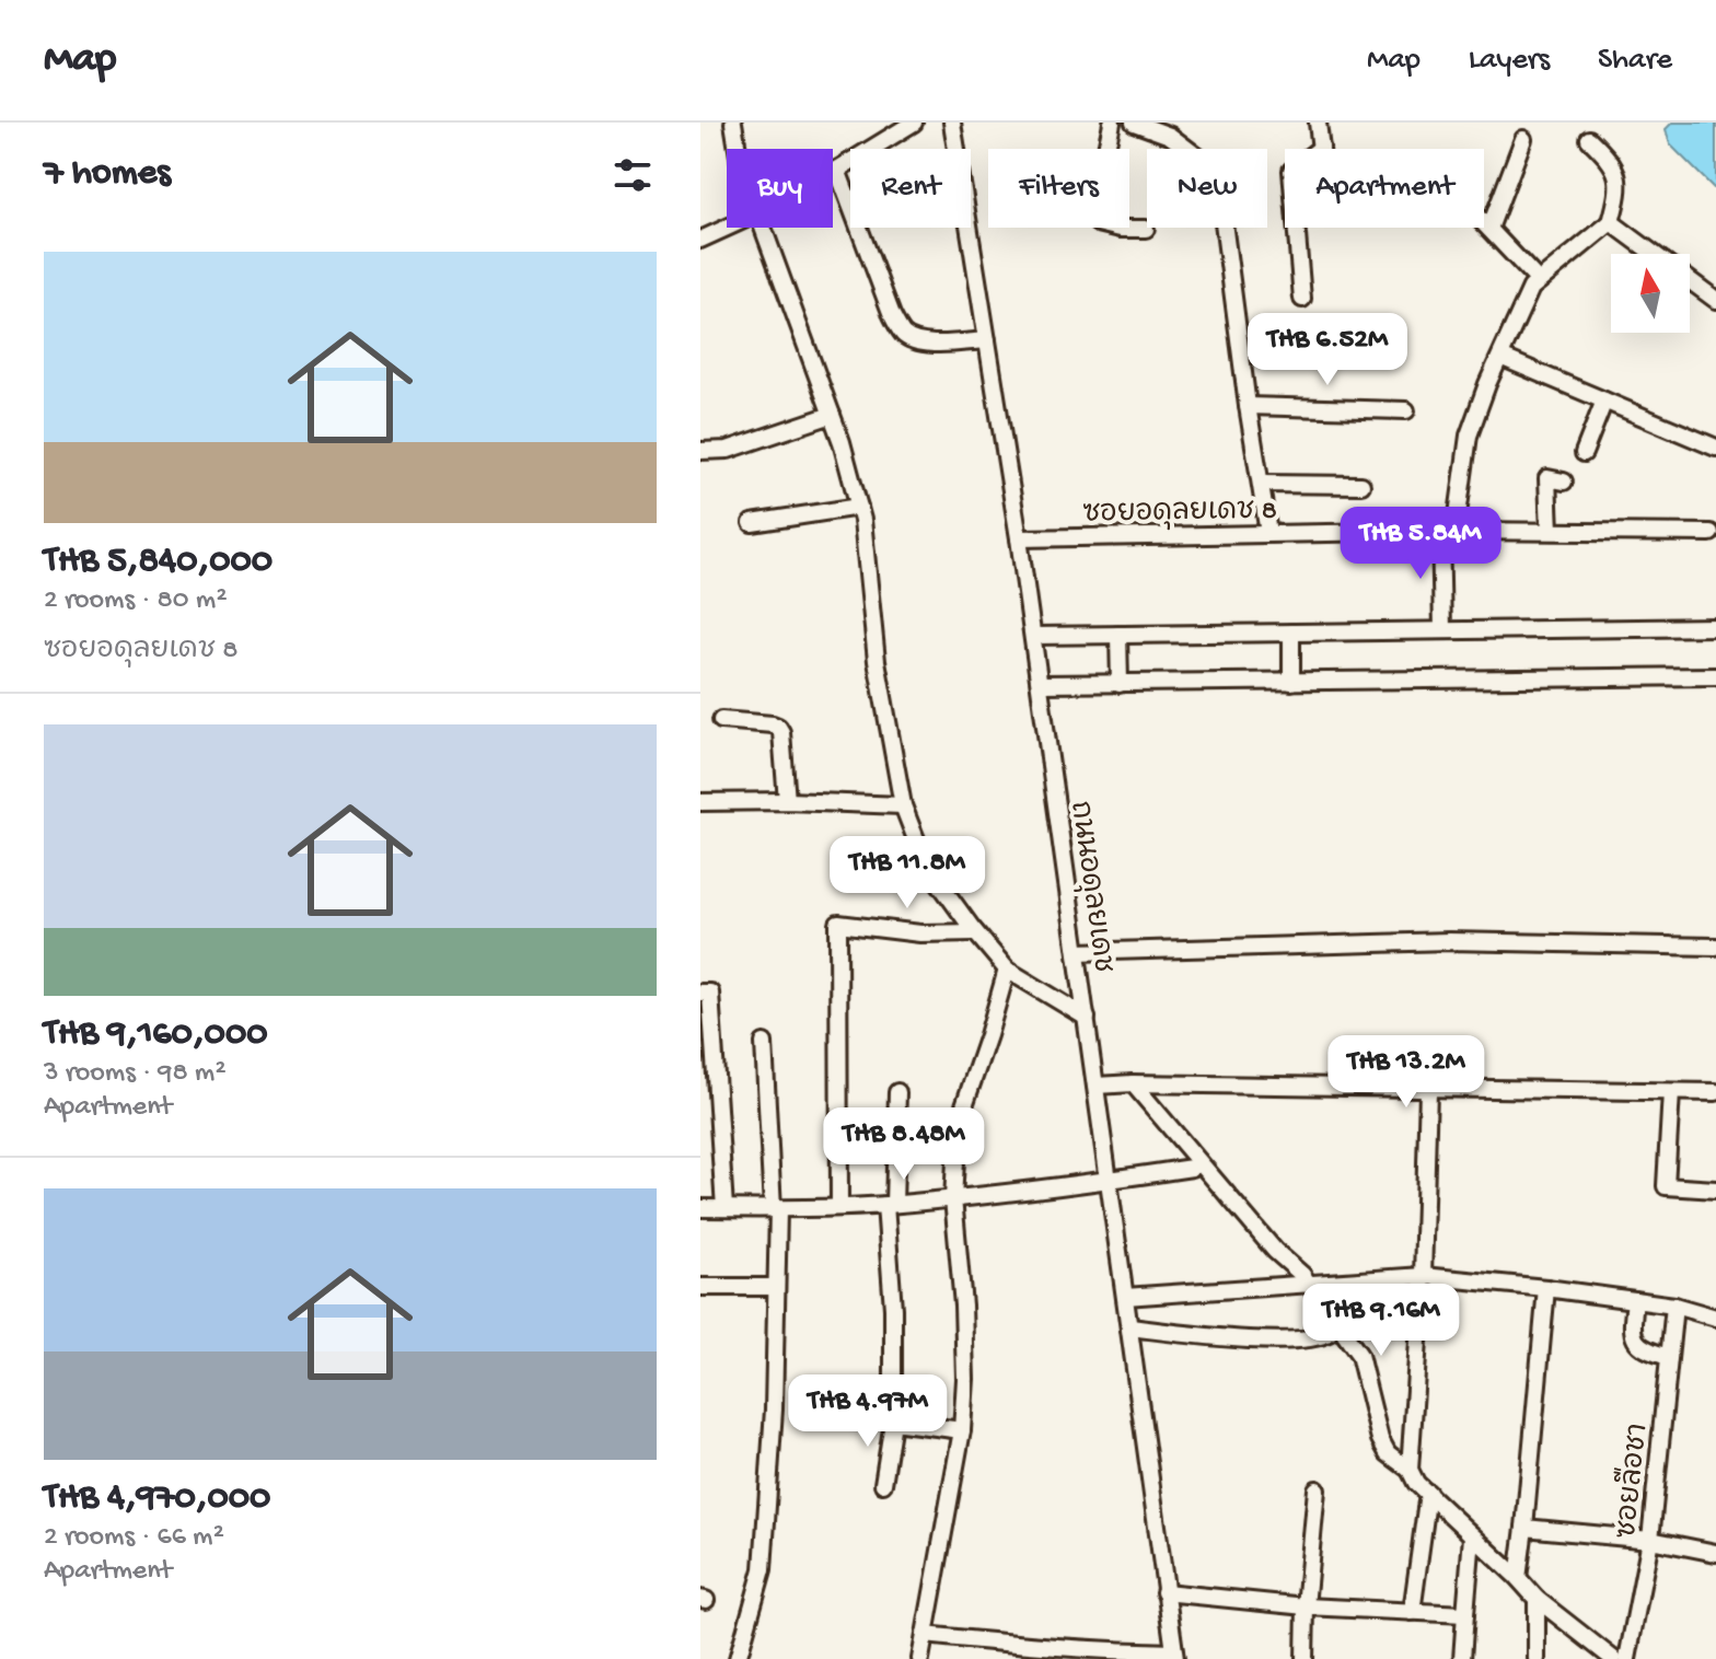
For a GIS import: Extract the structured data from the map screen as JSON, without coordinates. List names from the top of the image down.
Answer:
{
  "streets": {
    "street": ["ซอยอดุลยเดช 8", "ถนนอดุลยเดช", "ซอยลือชา"]
  },
  "crossings": [
    ["ซอยอดุลยเดช 8", "ถนนอดุลยเดช"]
  ],
  "north": "top",
  "page": {
    "header": "Map",
    "nav": ["Map", "Layers", "Share"],
    "heading": "7 homes",
    "chip": [
      "Buy",
      "Rent",
      "Filters",
      "New",
      "Apartment"
    ],
    "list": [
      {
        "name": "THB 5,840,000",
        "note": "2 rooms · 80 m² · ซอยอดุลยเดช 8"
      },
      {
        "name": "THB 9,160,000",
        "note": "3 rooms · 98 m² · Apartment"
      },
      {
        "name": "THB 4,970,000",
        "note": "2 rooms · 66 m² · Apartment"
      }
    ],
    "price": [
      "THB 6.52M",
      "THB 5.84M",
      "THB 11.8M",
      "THB 13.2M",
      "THB 8.48M",
      "THB 9.16M",
      "THB 4.97M"
    ]
  }
}
